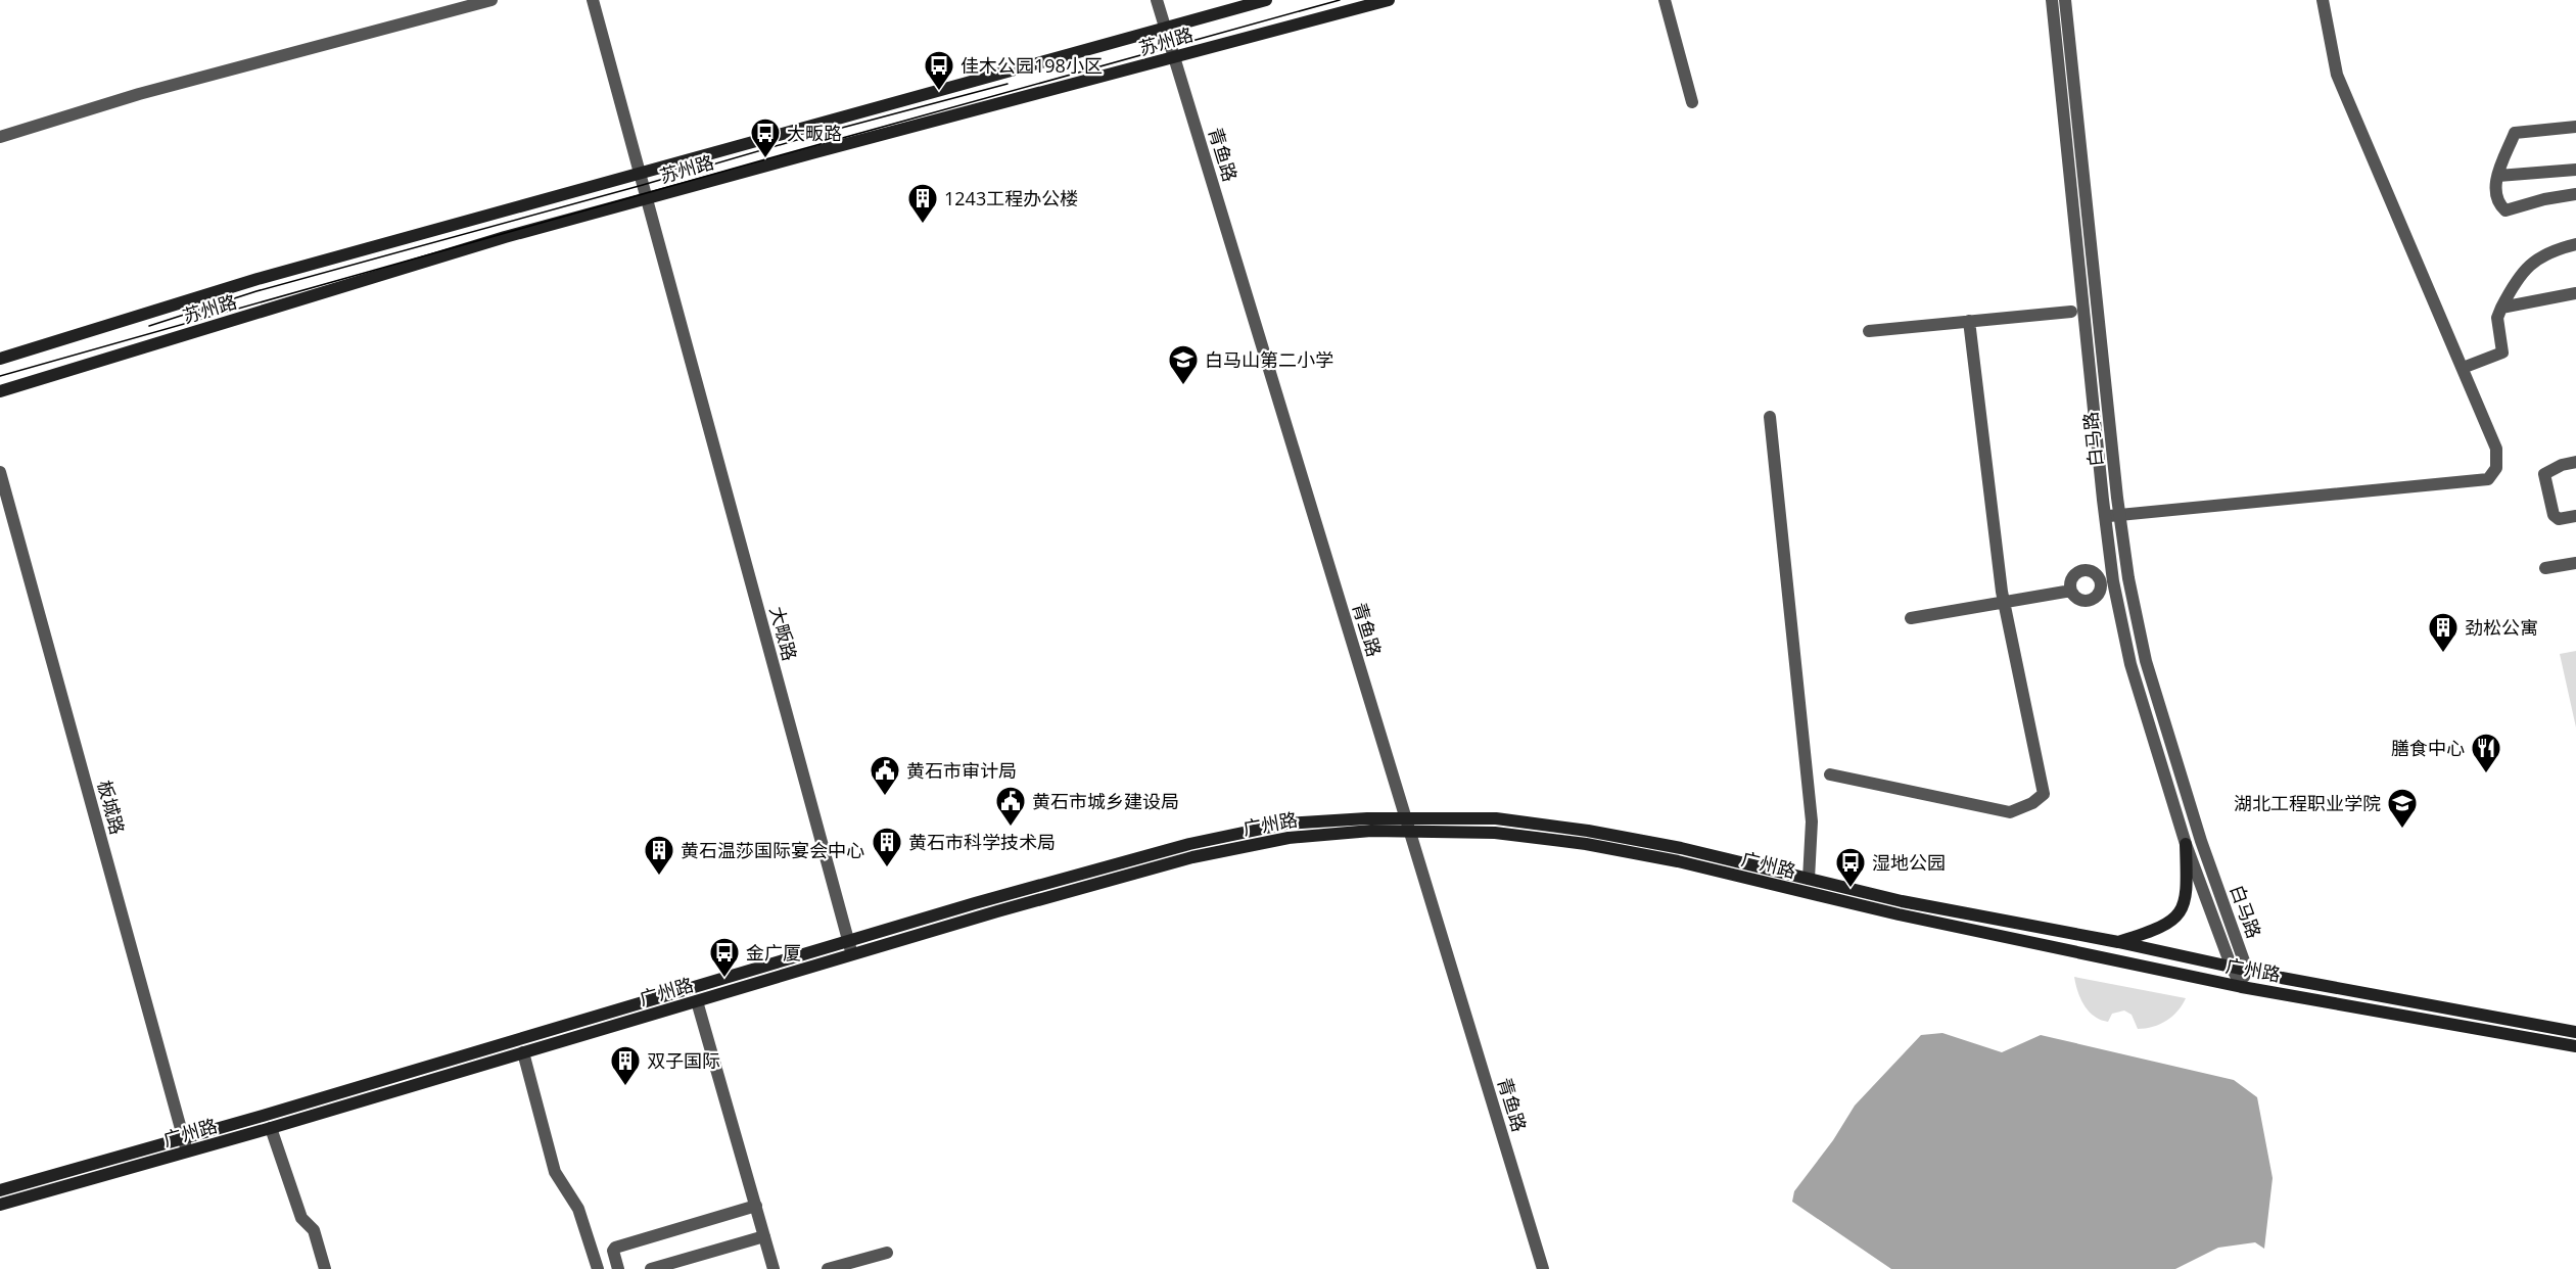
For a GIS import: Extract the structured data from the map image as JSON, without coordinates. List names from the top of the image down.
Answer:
{
  "streets": {
    "main road": ["苏州路", "广州路"],
    "street": [
      "青鱼路",
      "白马路",
      "大畈路",
      "板城路"
    ]
  },
  "crossings": [
    ["苏州路", "青鱼路"],
    ["苏州路", "大畈路"],
    ["青鱼路", "广州路"],
    ["白马路", "广州路"],
    ["大畈路", "广州路"],
    ["板城路", "广州路"]
  ],
  "places": {
    "bus stop": [
      "佳木公园198小区",
      "大畈路",
      "湿地公园",
      "金广厦"
    ],
    "building": [
      "1243工程办公楼",
      "劲松公寓",
      "黄石市科学技术局",
      "黄石温莎国际宴会中心",
      "双子国际"
    ],
    "school or university": ["白马山第二小学", "湖北工程职业学院"],
    "restaurant": ["膳食中心"],
    "public building": ["黄石市审计局", "黄石市城乡建设局"]
  }
}
